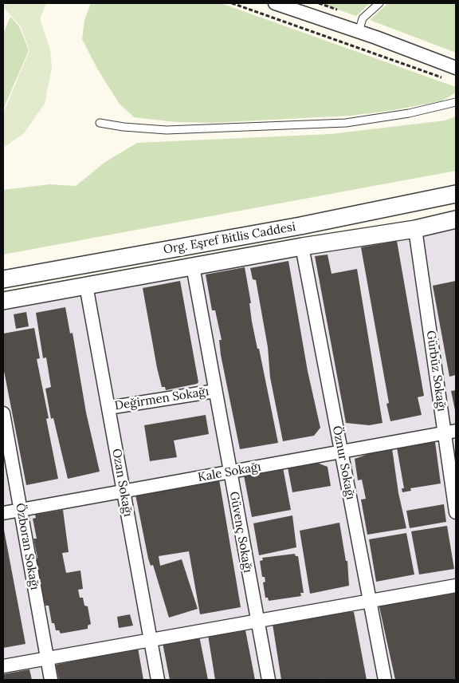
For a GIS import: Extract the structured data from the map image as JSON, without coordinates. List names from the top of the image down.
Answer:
{
  "streets": {
    "street": [
      "Org. Eşref Bitlis Caddesi",
      "Gürbüz Sokağı",
      "Değirmen Sokağı",
      "Öznur Sokağı",
      "Kale Sokağı",
      "Ozan Sokağı",
      "Güvenç Sokağı",
      "Özboran Sokağı"
    ]
  },
  "crossings": [
    ["Org. Eşref Bitlis Caddesi", "Gürbüz Sokağı"],
    ["Org. Eşref Bitlis Caddesi", "Öznur Sokağı"],
    ["Org. Eşref Bitlis Caddesi", "Ozan Sokağı"],
    ["Org. Eşref Bitlis Caddesi", "Güvenç Sokağı"],
    ["Gürbüz Sokağı", "Kale Sokağı"],
    ["Değirmen Sokağı", "Ozan Sokağı"],
    ["Değirmen Sokağı", "Güvenç Sokağı"],
    ["Öznur Sokağı", "Kale Sokağı"],
    ["Kale Sokağı", "Ozan Sokağı"],
    ["Kale Sokağı", "Güvenç Sokağı"],
    ["Kale Sokağı", "Özboran Sokağı"]
  ]
}
